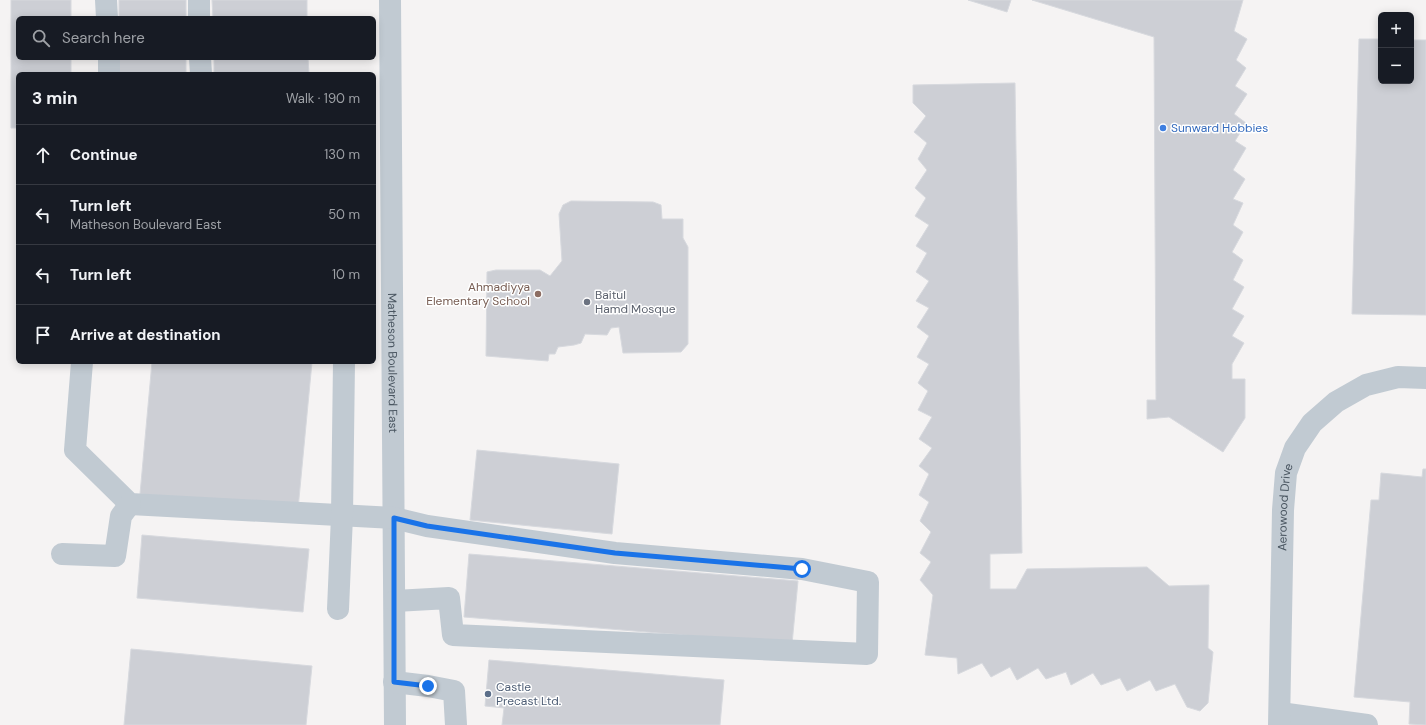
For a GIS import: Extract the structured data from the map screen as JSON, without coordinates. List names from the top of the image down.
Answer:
{
  "streets": {
    "street": ["Matheson Boulevard East", "Aerowood Drive"]
  },
  "places": [
    "Sunward Hobbies",
    "Ahmadiyya Elementary School",
    "Baitul Hamd Mosque",
    "Castle Precast Ltd."
  ],
  "page": {
    "map_buttons": ["+", "−"],
    "search": "Search here",
    "heading": ["3 min", "Walk · 190 m"],
    "list": [
      ["Continue", "130 m"],
      ["Turn left", "Matheson Boulevard East", "50 m"],
      ["Turn left", "10 m"],
      "Arrive at destination"
    ]
  }
}
